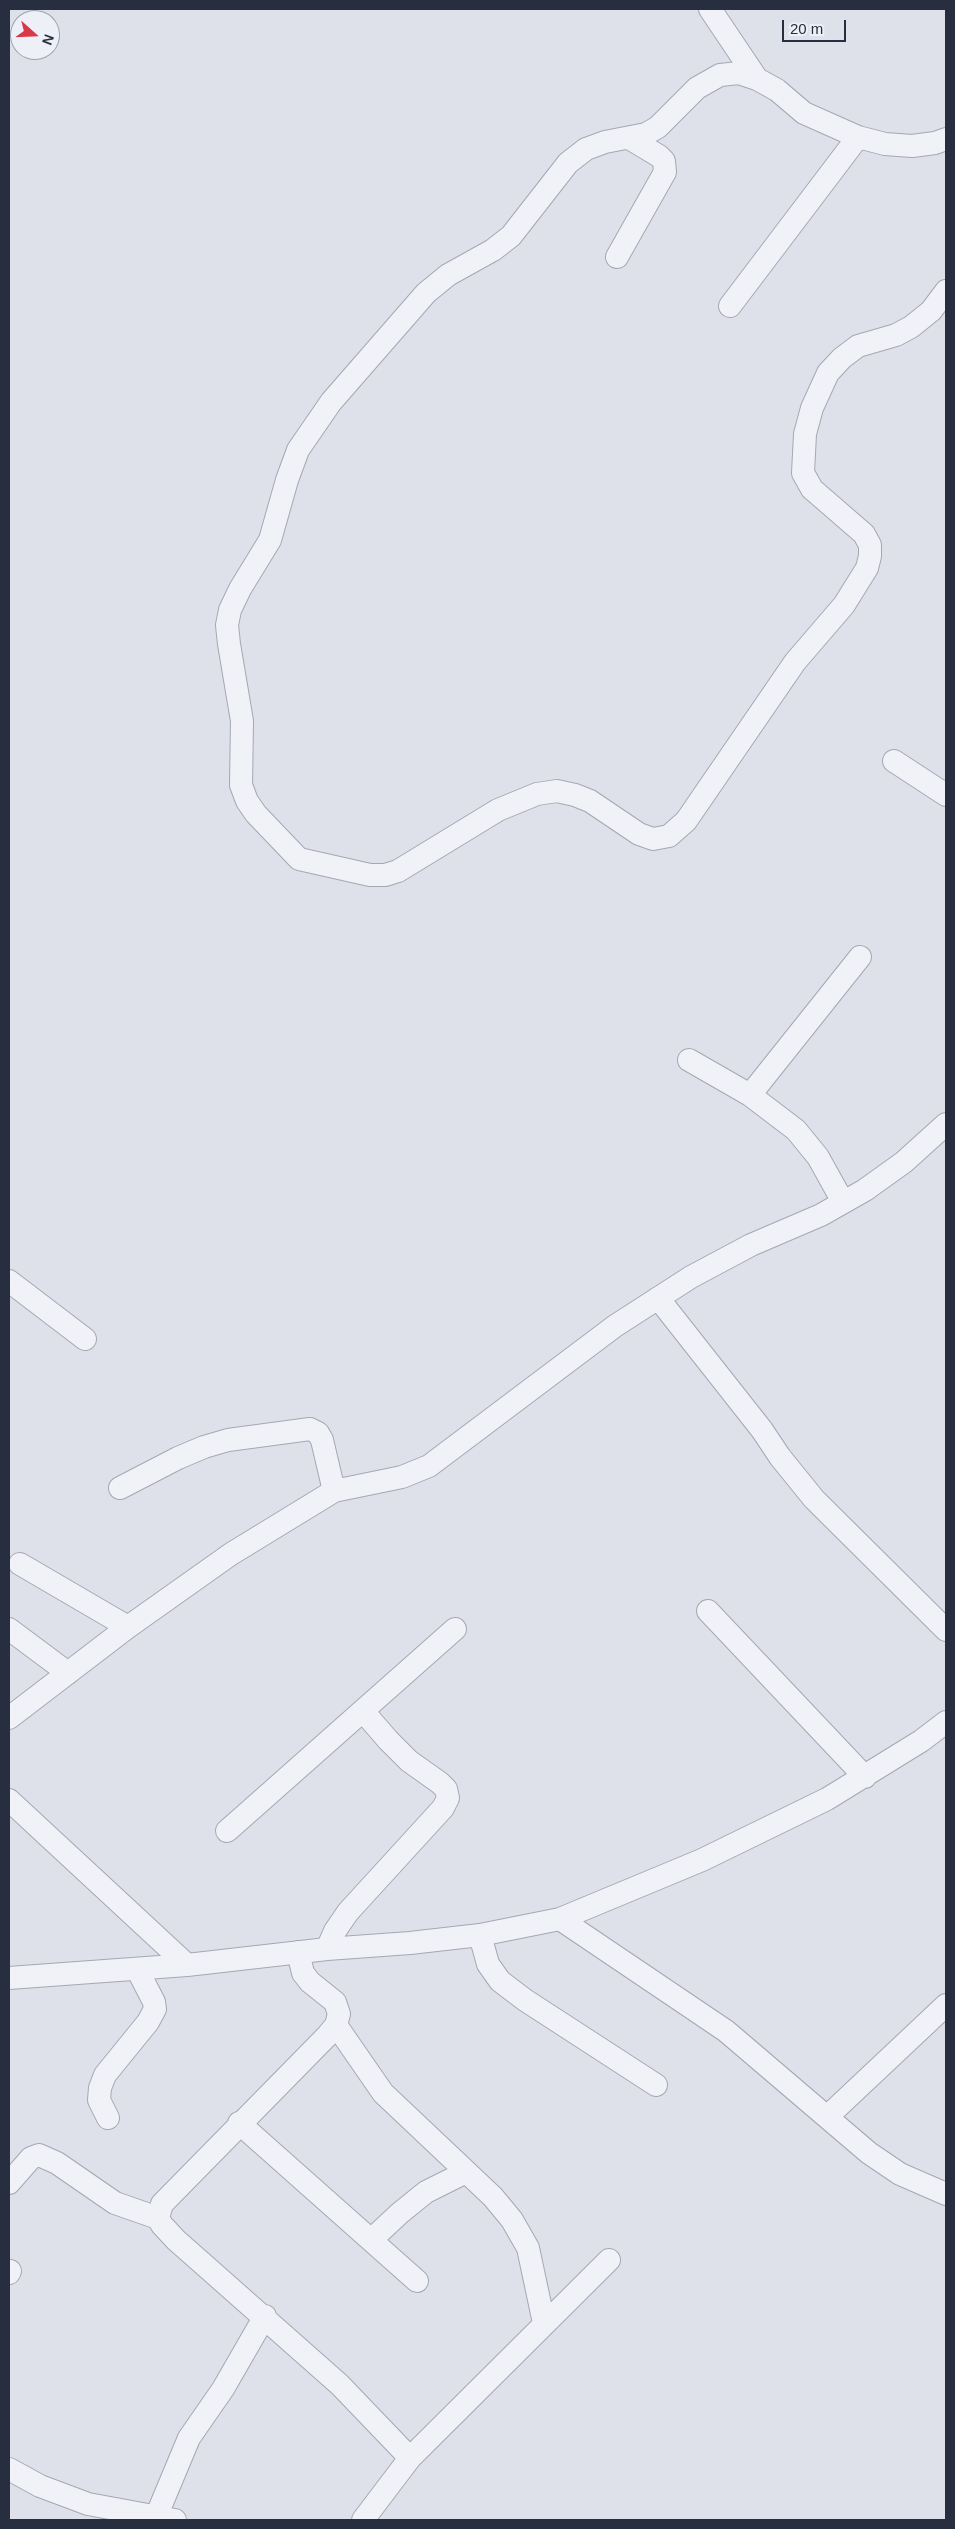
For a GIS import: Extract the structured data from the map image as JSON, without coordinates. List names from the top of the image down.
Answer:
{
  "scale_bar": "20 m",
  "north": "right"
}
